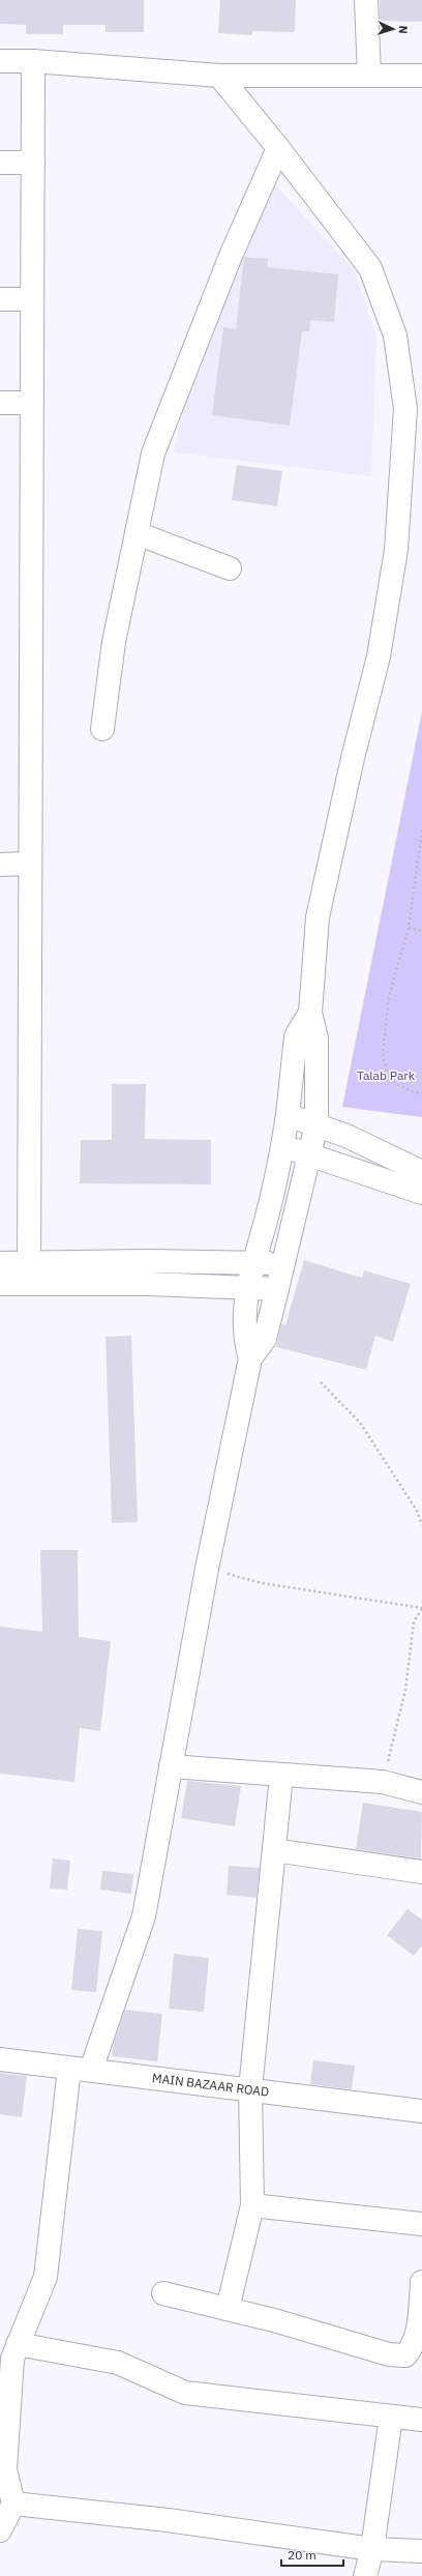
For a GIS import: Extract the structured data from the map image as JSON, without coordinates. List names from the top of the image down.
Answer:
{
  "streets": {
    "street": ["MAIN BAZAAR ROAD"]
  },
  "parks": ["Talab Park"],
  "scale_bar": "20 m",
  "north": "right"
}
